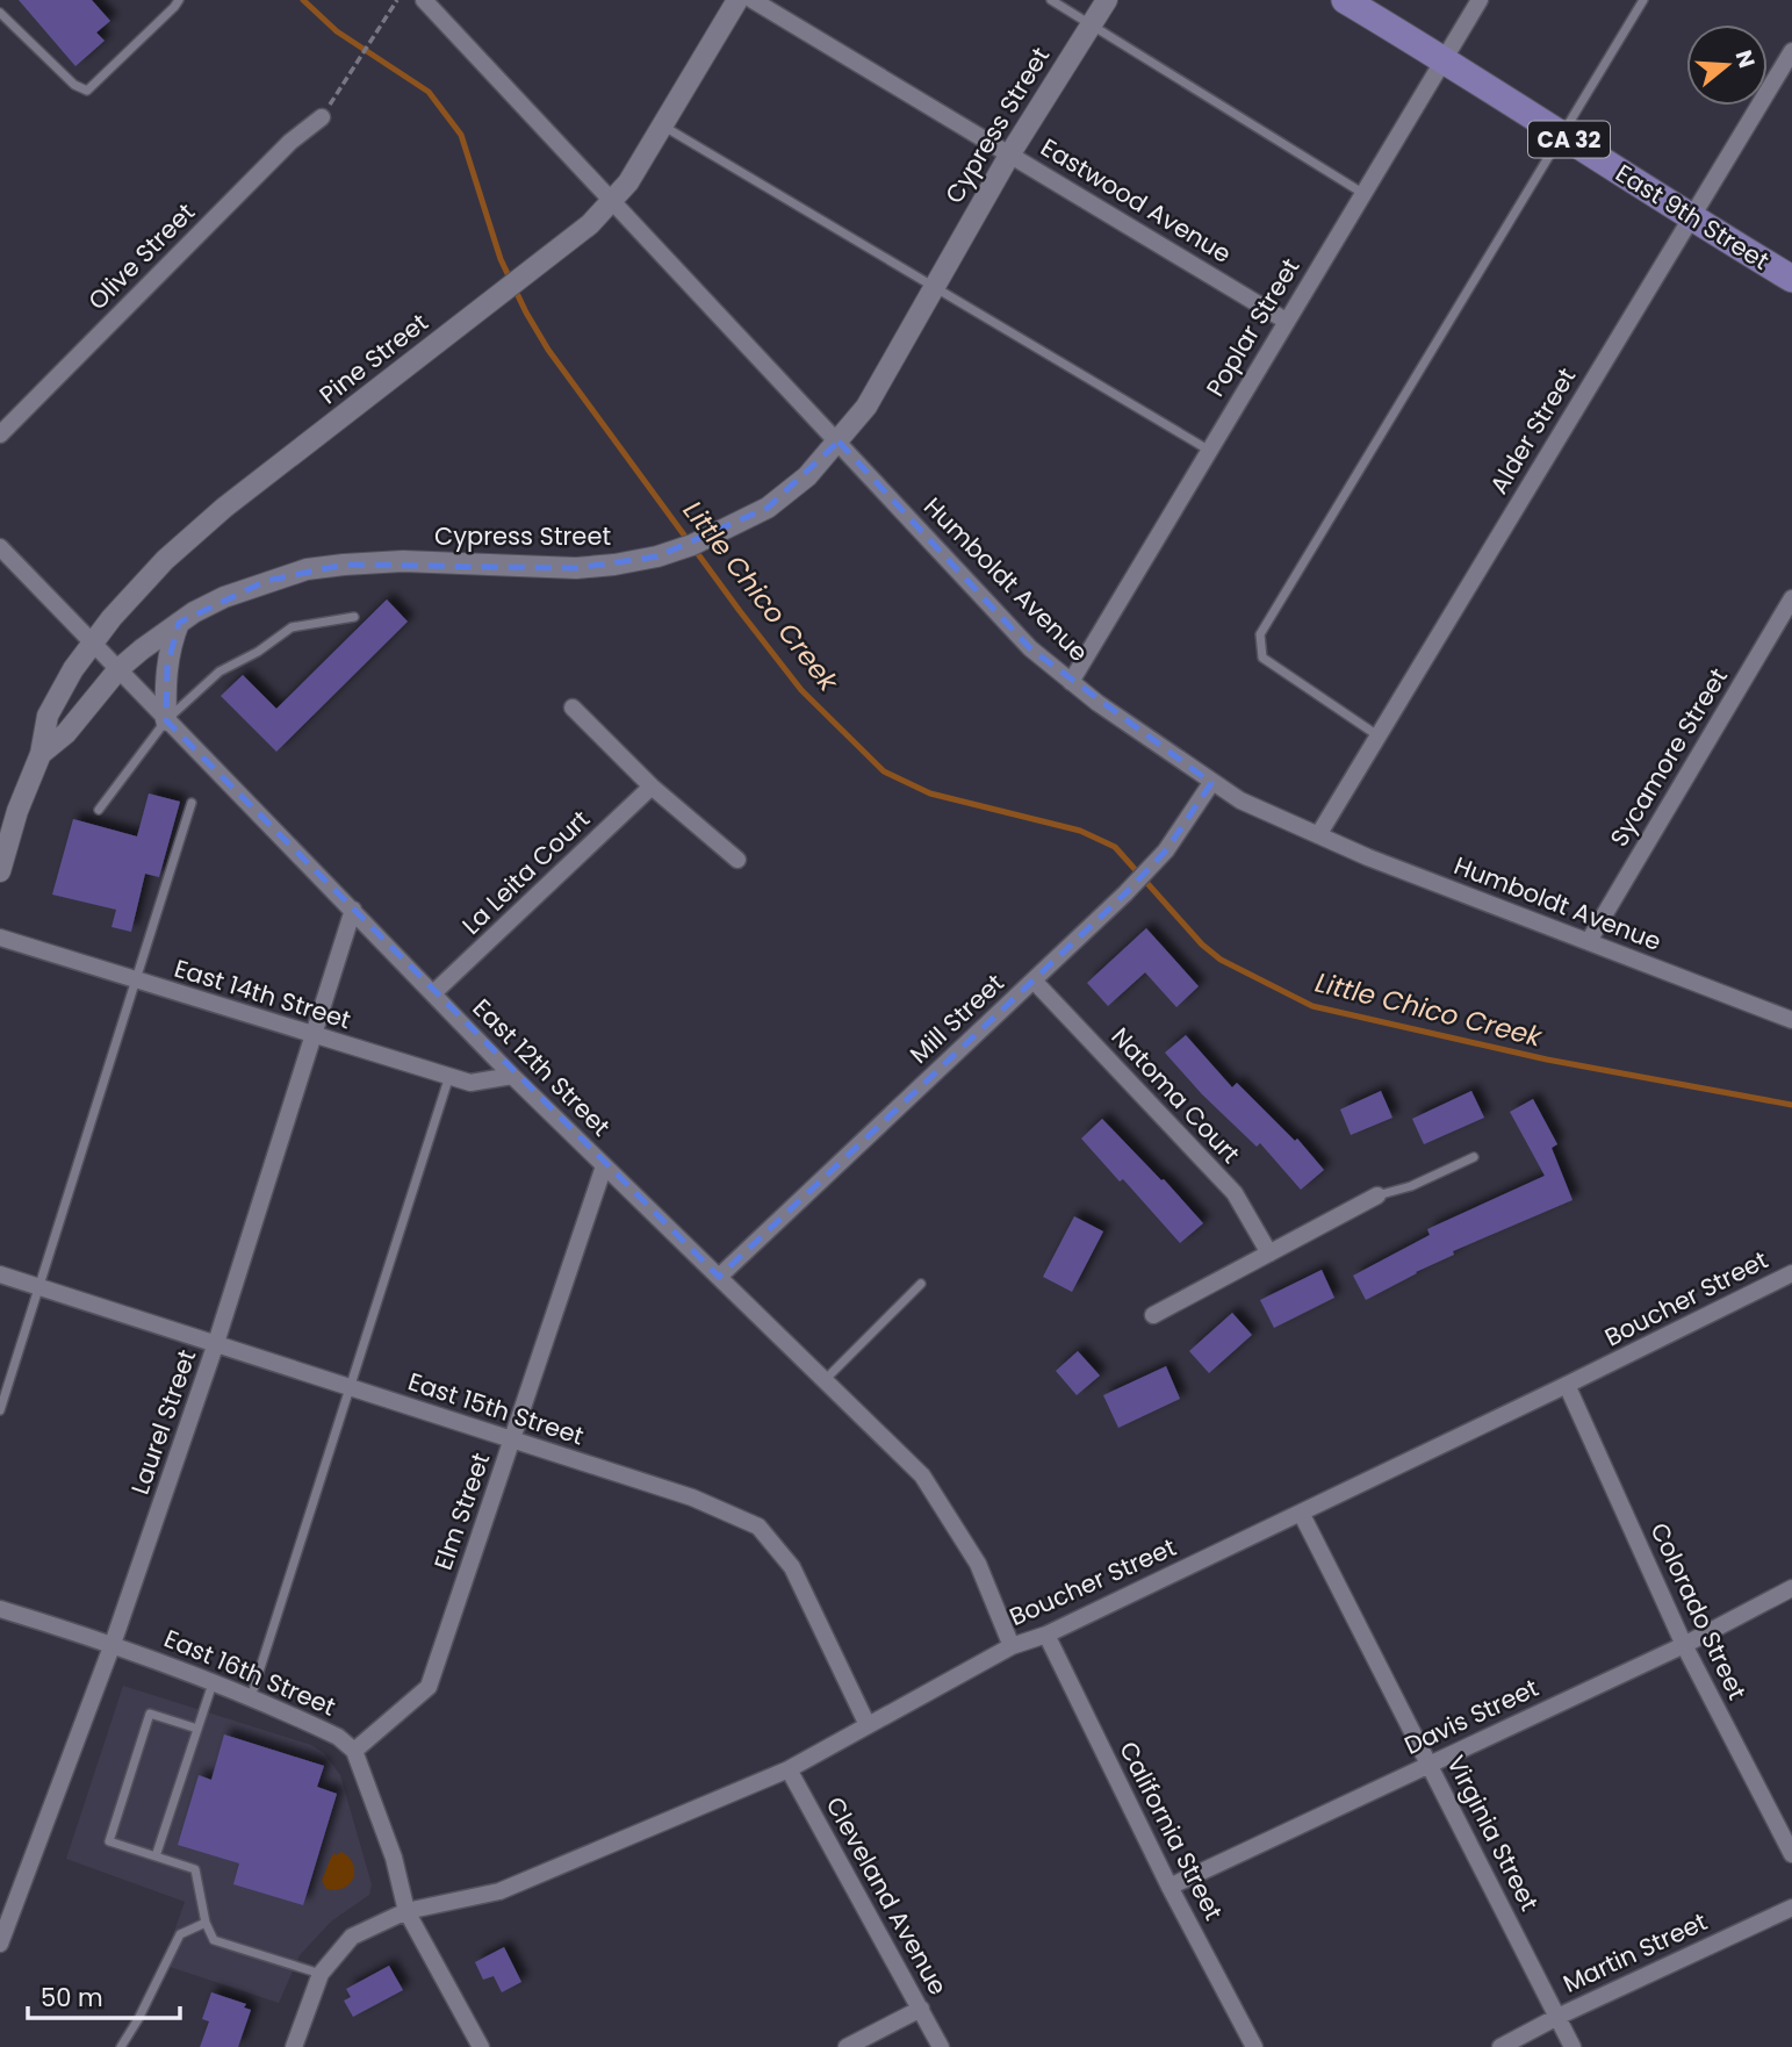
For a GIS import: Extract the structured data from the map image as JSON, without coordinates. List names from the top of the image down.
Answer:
{
  "streets": {
    "main road": ["CA 32", "East 9th Street"],
    "street": [
      "Cypress Street",
      "Eastwood Avenue",
      "Olive Street",
      "Poplar Street",
      "Pine Street",
      "Alder Street",
      "Humboldt Avenue",
      "Sycamore Street",
      "La Leita Court",
      "East 14th Street",
      "Mill Street",
      "East 12th Street",
      "Natoma Court",
      "Boucher Street",
      "East 15th Street",
      "Laurel Street",
      "Elm Street",
      "Colorado Street",
      "East 16th Street",
      "Davis Street",
      "California Street",
      "Virginia Street",
      "Cleveland Avenue",
      "Martin Street"
    ]
  },
  "crossings": [
    ["Cypress Street", "Eastwood Avenue"],
    ["Cypress Street", "Pine Street"],
    ["Cypress Street", "Humboldt Avenue"],
    ["Cypress Street", "East 12th Street"],
    ["Eastwood Avenue", "Poplar Street"],
    ["East 9th Street", "Poplar Street"],
    ["East 9th Street", "Alder Street"],
    ["Poplar Street", "Humboldt Avenue"],
    ["Pine Street", "Humboldt Avenue"],
    ["Pine Street", "East 12th Street"],
    ["Alder Street", "Humboldt Avenue"],
    ["Humboldt Avenue", "Sycamore Street"],
    ["Humboldt Avenue", "Mill Street"],
    ["La Leita Court", "East 12th Street"],
    ["East 14th Street", "East 12th Street"],
    ["East 14th Street", "Laurel Street"],
    ["Mill Street", "East 12th Street"],
    ["Mill Street", "Natoma Court"],
    ["East 12th Street", "Boucher Street"],
    ["East 12th Street", "Laurel Street"],
    ["East 12th Street", "Elm Street"],
    ["Boucher Street", "East 15th Street"],
    ["Boucher Street", "Colorado Street"],
    ["Boucher Street", "California Street"],
    ["Boucher Street", "Virginia Street"],
    ["Boucher Street", "Cleveland Avenue"],
    ["East 15th Street", "Laurel Street"],
    ["East 15th Street", "Elm Street"],
    ["Laurel Street", "East 16th Street"],
    ["Elm Street", "East 16th Street"],
    ["Colorado Street", "Davis Street"],
    ["Davis Street", "California Street"],
    ["Davis Street", "Virginia Street"],
    ["Virginia Street", "Martin Street"]
  ],
  "water": ["Little Chico Creek"],
  "scale_bar": "50 m",
  "north": "right"
}
